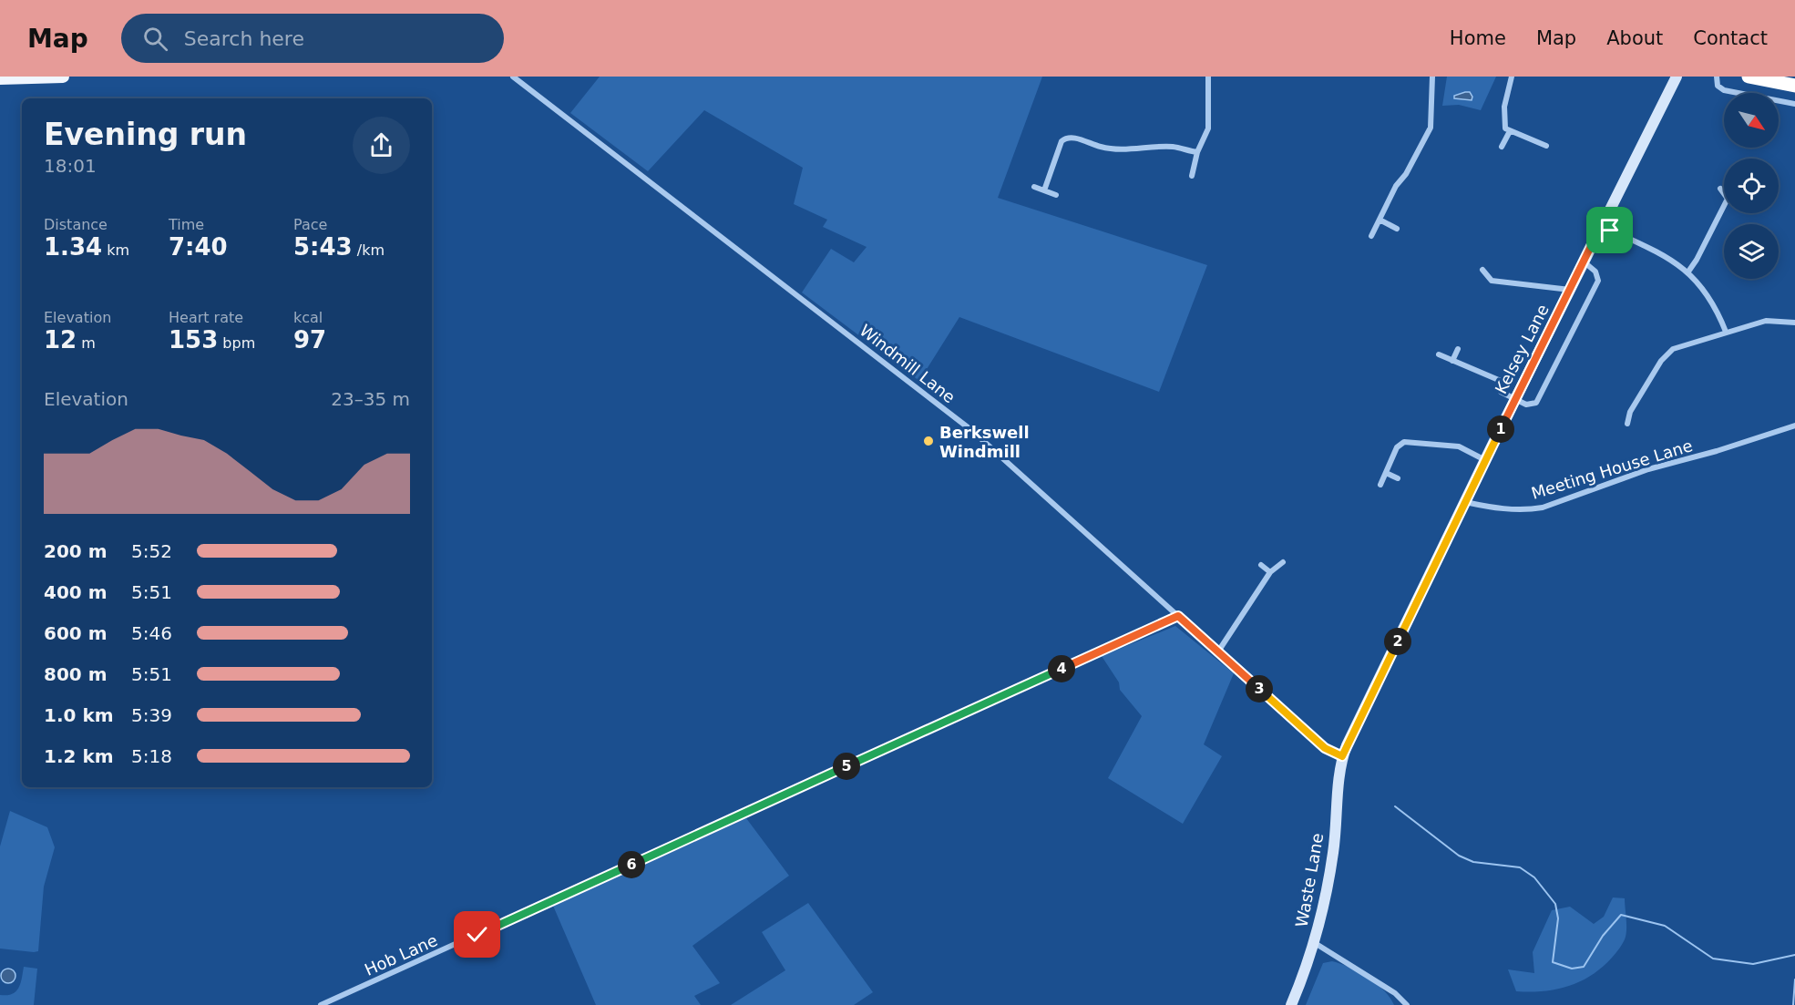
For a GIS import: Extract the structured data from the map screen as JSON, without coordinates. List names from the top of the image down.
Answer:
{
  "streets": {
    "main road": ["Kelsey Lane", "Waste Lane"],
    "street": ["Windmill Lane", "Meeting House Lane", "Hob Lane"]
  },
  "crossings": [
    ["Kelsey Lane", "Windmill Lane"],
    ["Kelsey Lane", "Meeting House Lane"],
    ["Kelsey Lane", "Waste Lane"],
    ["Windmill Lane", "Waste Lane"],
    ["Windmill Lane", "Hob Lane"]
  ],
  "places": ["Berkswell Windmill"],
  "north": "bottom right",
  "page": {
    "header": "Map",
    "search": "Search here",
    "nav": [
      "Home",
      "Map",
      "About",
      "Contact"
    ],
    "heading": ["Evening run", "18:01"],
    "stats": [
      ["Distance", "1.34 km"],
      ["Time", "7:40"],
      ["Pace", "5:43 /km"],
      ["Elevation", "12 m"],
      ["Heart rate", "153 bpm"],
      ["kcal", "97"]
    ],
    "chart": ["Elevation", "23–35 m"],
    "pins": [
      "1",
      "2",
      "4",
      "3",
      "5",
      "6"
    ],
    "list": [
      {
        "name": "200 m",
        "note": "5:52"
      },
      {
        "name": "400 m",
        "note": "5:51"
      },
      {
        "name": "600 m",
        "note": "5:46"
      },
      {
        "name": "800 m",
        "note": "5:51"
      },
      {
        "name": "1.0 km",
        "note": "5:39"
      },
      {
        "name": "1.2 km",
        "note": "5:18"
      }
    ]
  }
}
